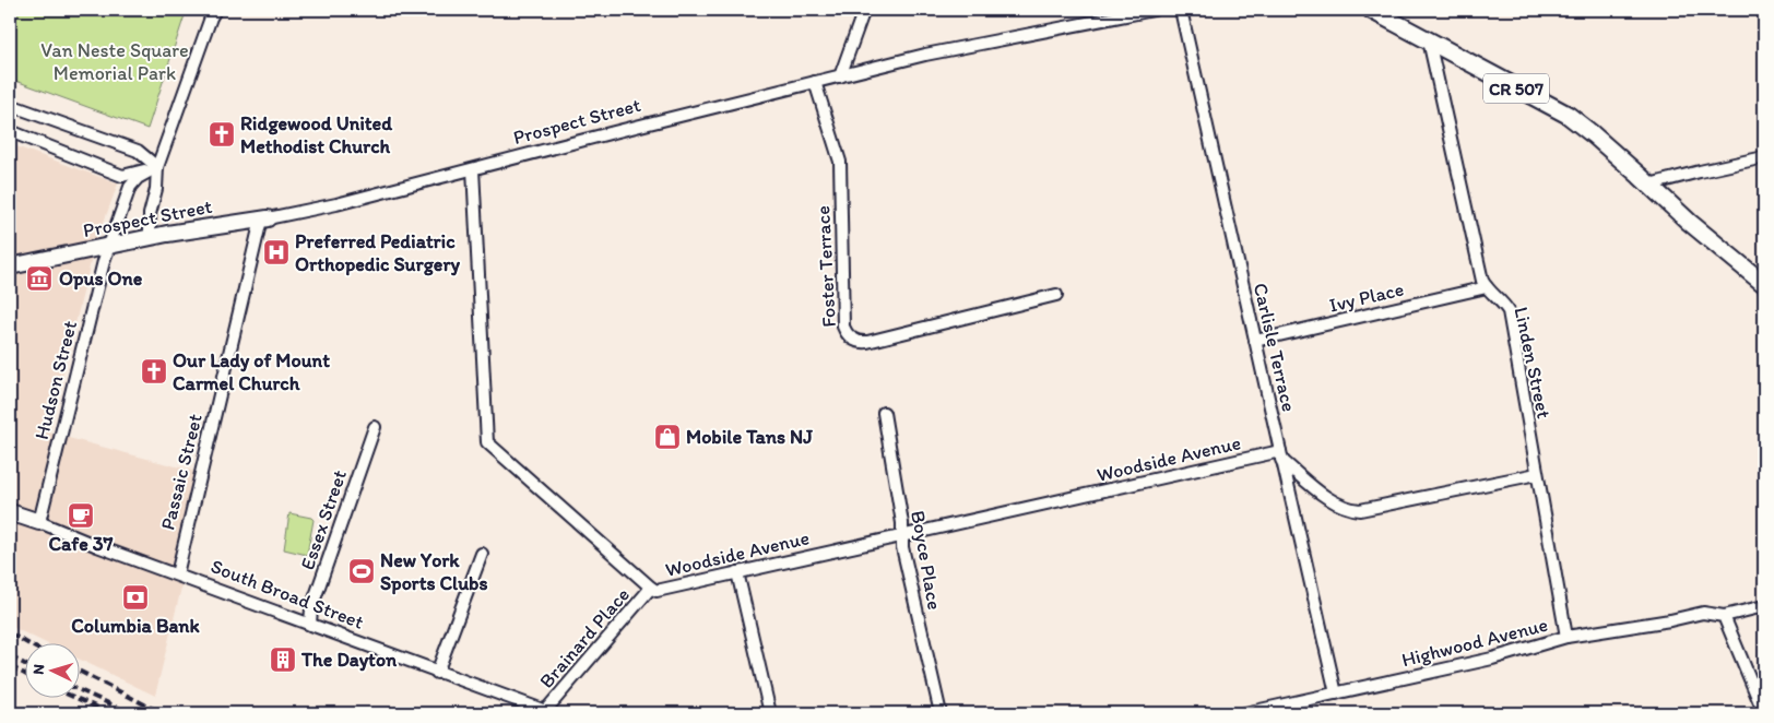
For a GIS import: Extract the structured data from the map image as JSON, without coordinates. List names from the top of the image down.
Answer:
{
  "streets": {
    "main road": ["CR 507"],
    "street": [
      "Prospect Street",
      "Foster Terrace",
      "Ivy Place",
      "Carlisle Terrace",
      "Linden Street",
      "Hudson Street",
      "Woodside Avenue",
      "Passaic Street",
      "Essex Street",
      "Boyce Place",
      "South Broad Street",
      "Brainard Place",
      "Highwood Avenue"
    ]
  },
  "crossings": [
    ["CR 507", "Linden Street"],
    ["Prospect Street", "Foster Terrace"],
    ["Prospect Street", "Hudson Street"],
    ["Prospect Street", "Woodside Avenue"],
    ["Prospect Street", "Passaic Street"],
    ["Ivy Place", "Carlisle Terrace"],
    ["Ivy Place", "Linden Street"],
    ["Carlisle Terrace", "Woodside Avenue"],
    ["Carlisle Terrace", "Highwood Avenue"],
    ["Linden Street", "Highwood Avenue"],
    ["Hudson Street", "South Broad Street"],
    ["Woodside Avenue", "Boyce Place"],
    ["Woodside Avenue", "Brainard Place"],
    ["Passaic Street", "South Broad Street"],
    ["Essex Street", "South Broad Street"],
    ["South Broad Street", "Brainard Place"]
  ],
  "parks": ["Van Neste Square Memorial Park"],
  "places": {
    "church": ["Ridgewood United Methodist Church", "Our Lady of Mount Carmel Church"],
    "hospital": ["Preferred Pediatric Orthopedic Surgery"],
    "museum": ["Opus One"],
    "shop": ["Mobile Tans NJ"],
    "cafe": ["Cafe 37"],
    "sports": ["New York Sports Clubs"],
    "bank": ["Columbia Bank"],
    "building": ["The Dayton"]
  },
  "north": "left"
}
